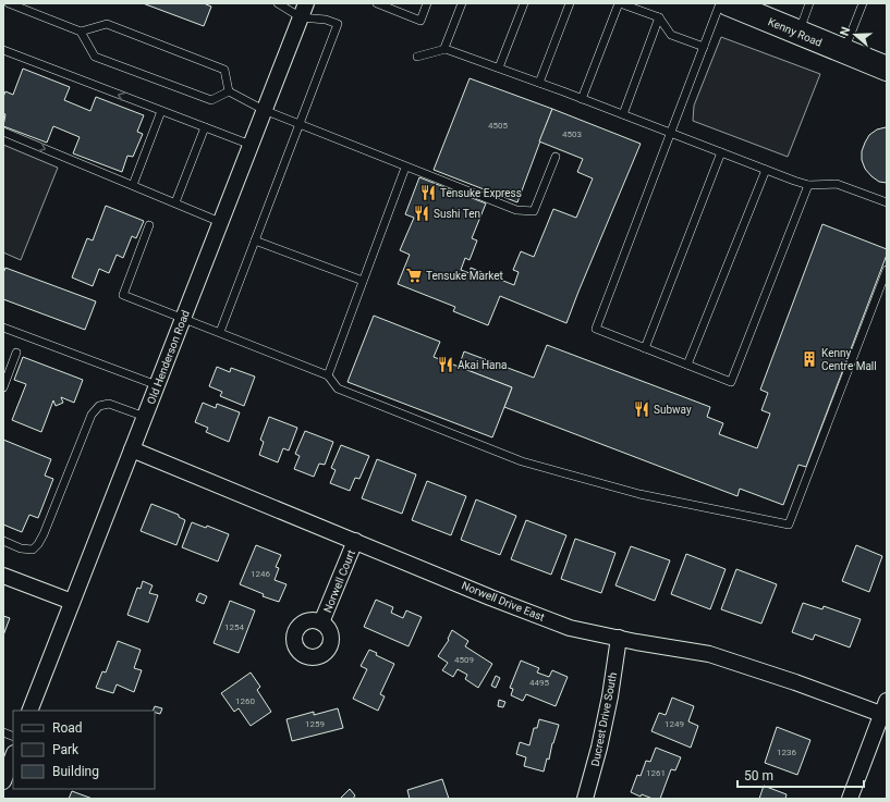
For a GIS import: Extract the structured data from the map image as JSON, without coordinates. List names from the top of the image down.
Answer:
{
  "streets": {
    "main road": ["Kenny Road"],
    "street": [
      "Old Henderson Road",
      "Norwell Court",
      "Norwell Drive East",
      "Ducrest Drive South"
    ]
  },
  "crossings": [
    ["Old Henderson Road", "Norwell Drive East"],
    ["Norwell Court", "Norwell Drive East"],
    ["Norwell Drive East", "Ducrest Drive South"]
  ],
  "places": {
    "restaurant": [
      "Tensuke Express",
      "Sushi Ten",
      "Akai Hana",
      "Subway"
    ],
    "supermarket": ["Tensuke Market"],
    "building": ["Kenny Centre Mall"]
  },
  "house_numbers": [
    "4505",
    "4503",
    "1246",
    "1254",
    "4509",
    "4495",
    "1260",
    "1259",
    "1249",
    "1236",
    "1261"
  ],
  "legend": ["Road", "Park", "Building"],
  "scale_bar": "50 m",
  "north": "left"
}
